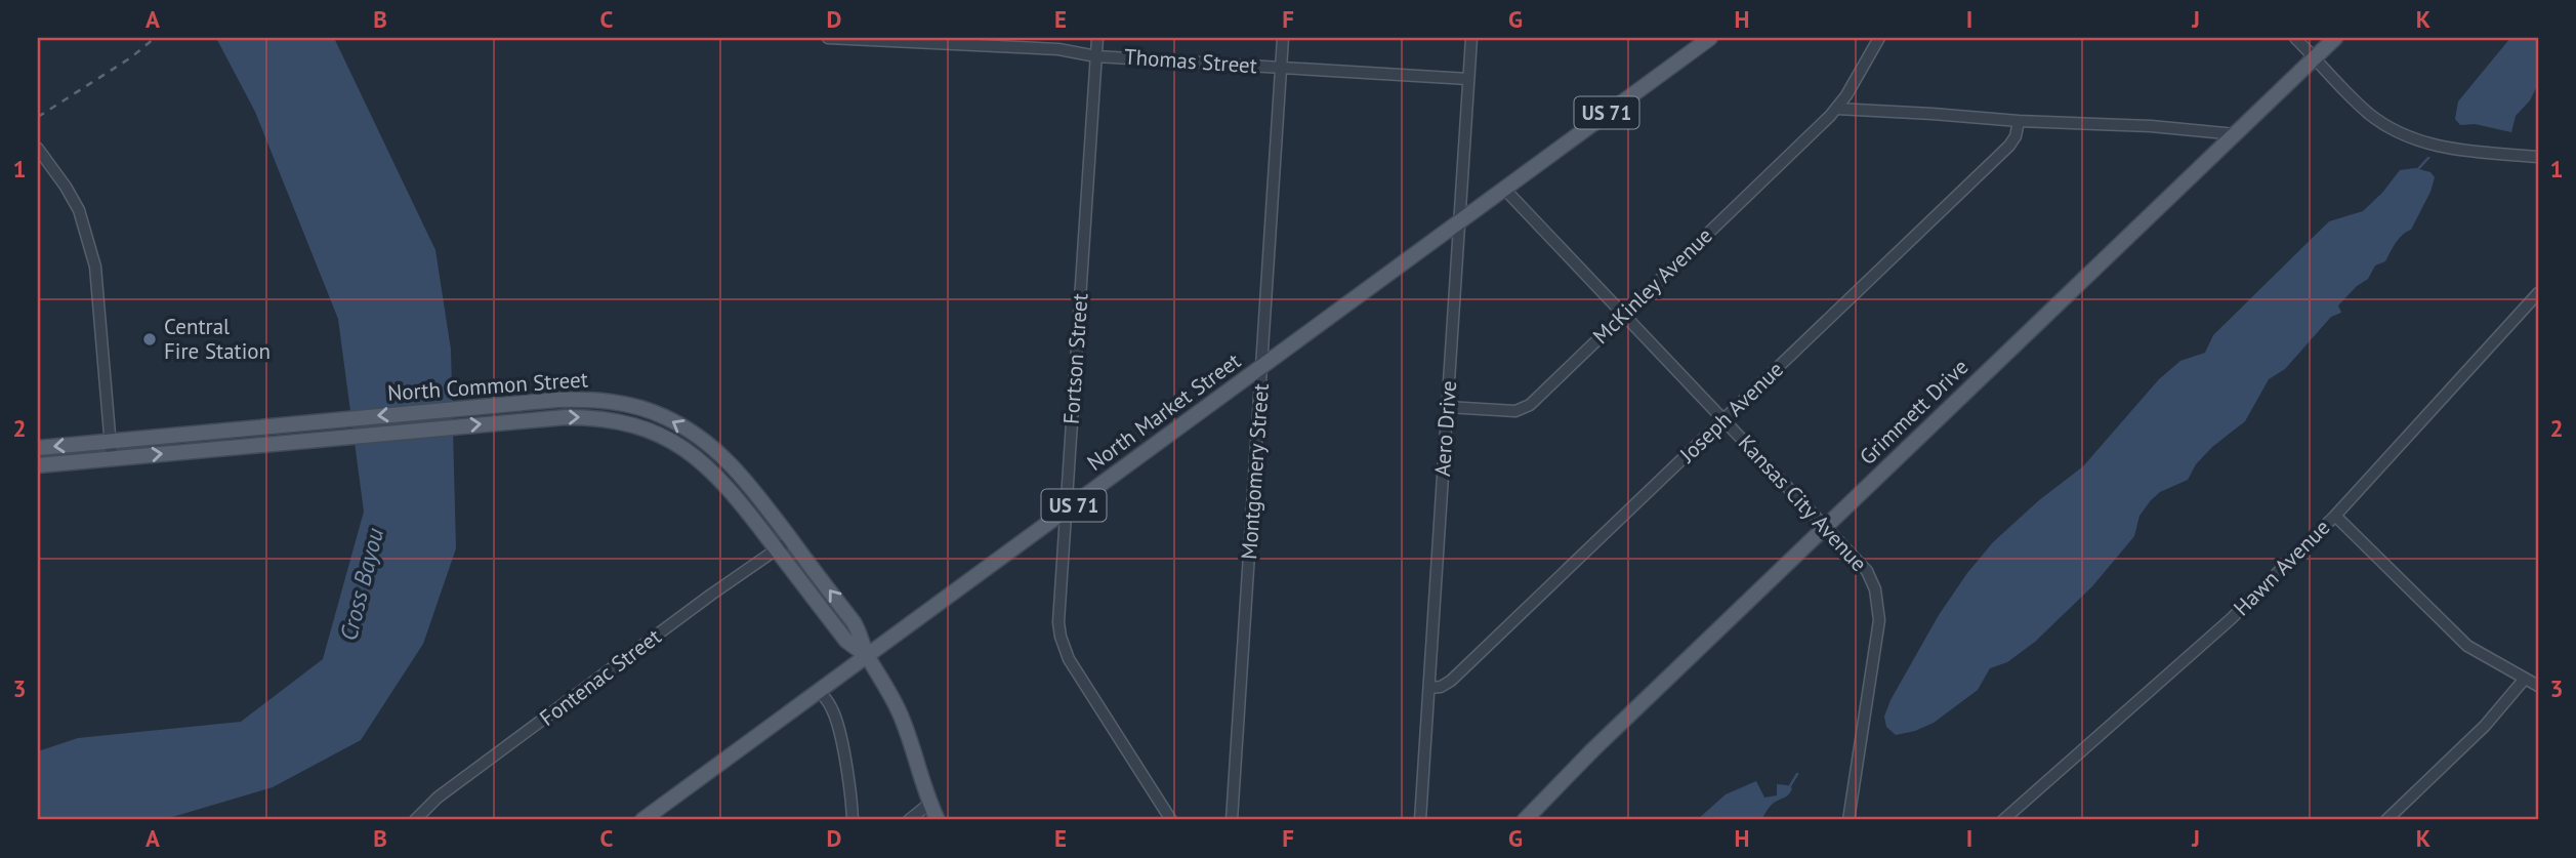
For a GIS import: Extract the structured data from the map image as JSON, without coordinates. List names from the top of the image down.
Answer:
{
  "streets": {
    "main road": [
      "US 71",
      "North Common Street",
      "North Market Street",
      "Grimmett Drive"
    ],
    "street": [
      "Thomas Street",
      "McKinley Avenue",
      "Fortson Street",
      "Joseph Avenue",
      "Aero Drive",
      "Montgomery Street",
      "Kansas City Avenue",
      "Hawn Avenue",
      "Fontenac Street"
    ]
  },
  "crossings": [
    ["Thomas Street", "Fortson Street"],
    ["Thomas Street", "Aero Drive"],
    ["Thomas Street", "Montgomery Street"],
    ["McKinley Avenue", "Aero Drive"],
    ["McKinley Avenue", "Kansas City Avenue"],
    ["Fortson Street", "North Market Street"],
    ["North Common Street", "North Market Street"],
    ["North Common Street", "Fontenac Street"],
    ["North Market Street", "Aero Drive"],
    ["North Market Street", "Montgomery Street"],
    ["North Market Street", "Kansas City Avenue"],
    ["Joseph Avenue", "Aero Drive"],
    ["Joseph Avenue", "Kansas City Avenue"],
    ["Grimmett Drive", "Kansas City Avenue"]
  ],
  "water": ["Cross Bayou"],
  "places": ["Central Fire Station"],
  "grid": {
    "columns": [
      "A",
      "B",
      "C",
      "D",
      "E",
      "F",
      "G",
      "H",
      "I",
      "J",
      "K"
    ],
    "rows": ["1", "2", "3"]
  }
}
